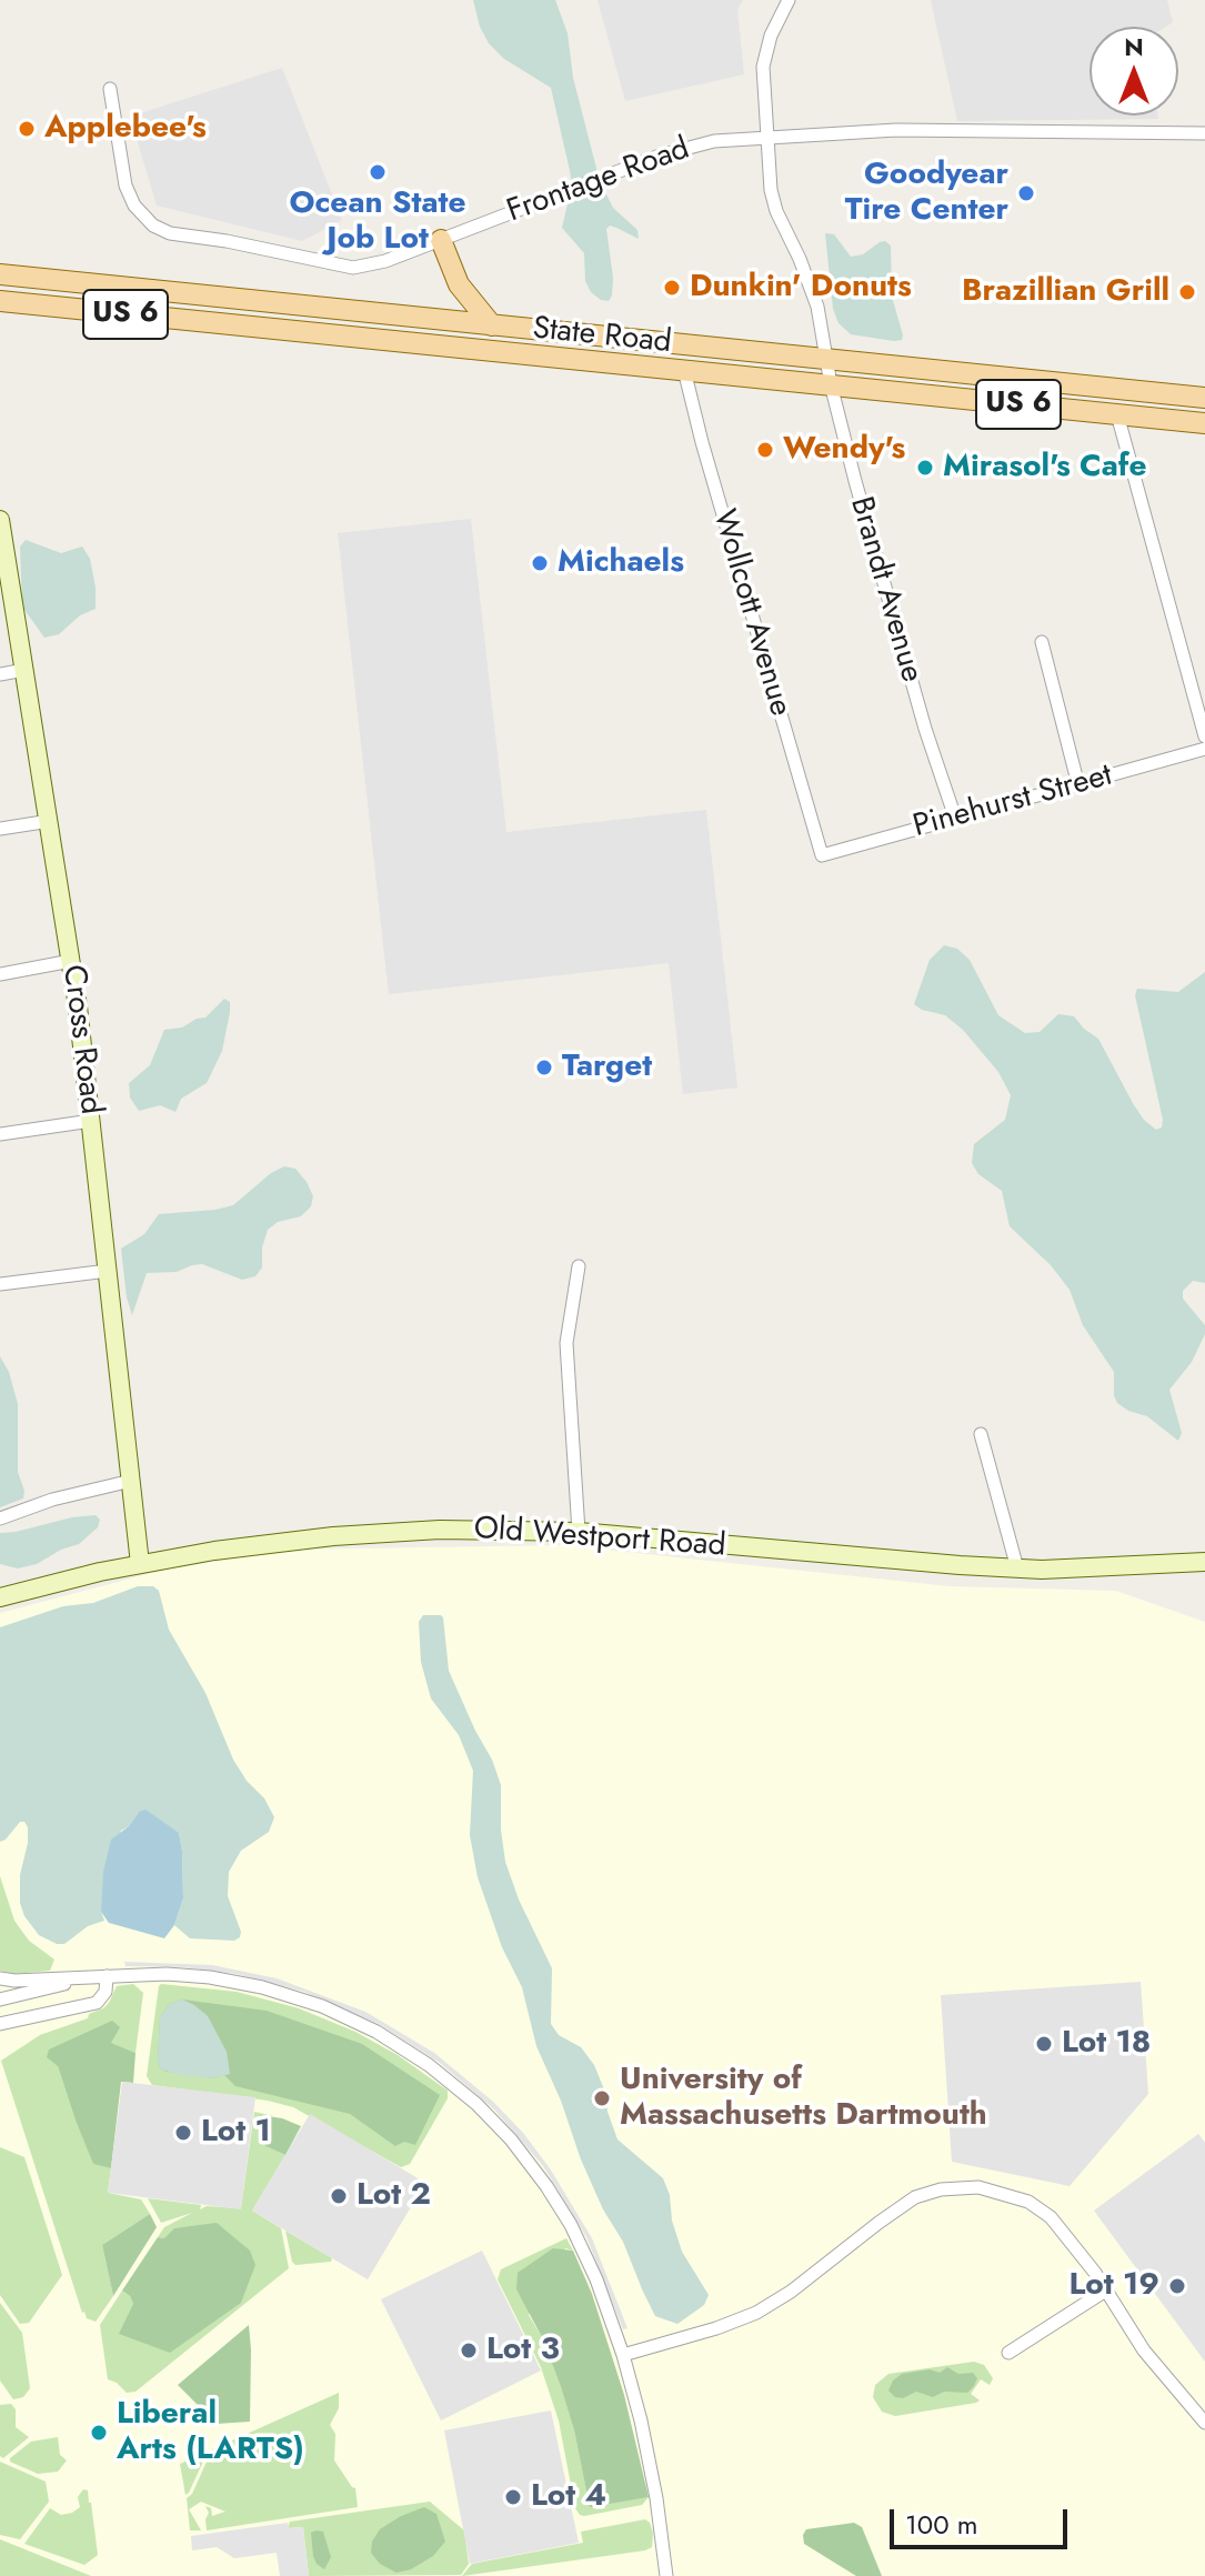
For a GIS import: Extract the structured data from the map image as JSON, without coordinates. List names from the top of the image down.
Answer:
{
  "streets": {
    "main road": [
      "US 6",
      "State Road",
      "Cross Road",
      "Old Westport Road"
    ],
    "street": [
      "Frontage Road",
      "Brandt Avenue",
      "Wollcott Avenue",
      "Pinehurst Street"
    ]
  },
  "crossings": [
    ["Frontage Road", "Brandt Avenue"],
    ["State Road", "Brandt Avenue"],
    ["State Road", "Wollcott Avenue"],
    ["Brandt Avenue", "Pinehurst Street"],
    ["Wollcott Avenue", "Pinehurst Street"],
    ["Cross Road", "Old Westport Road"]
  ],
  "places": [
    "Applebee's",
    "Ocean State Job Lot",
    "Goodyear Tire Center",
    "Dunkin' Donuts",
    "Brazillian Grill",
    "Wendy's",
    "Mirasol's Cafe",
    "Michaels",
    "Target",
    "Lot 18",
    "University of Massachusetts Dartmouth",
    "Lot 1",
    "Lot 2",
    "Lot 19",
    "Lot 3",
    "Liberal Arts (LARTS)",
    "Lot 4"
  ],
  "scale_bar": "100 m",
  "north": "top"
}
